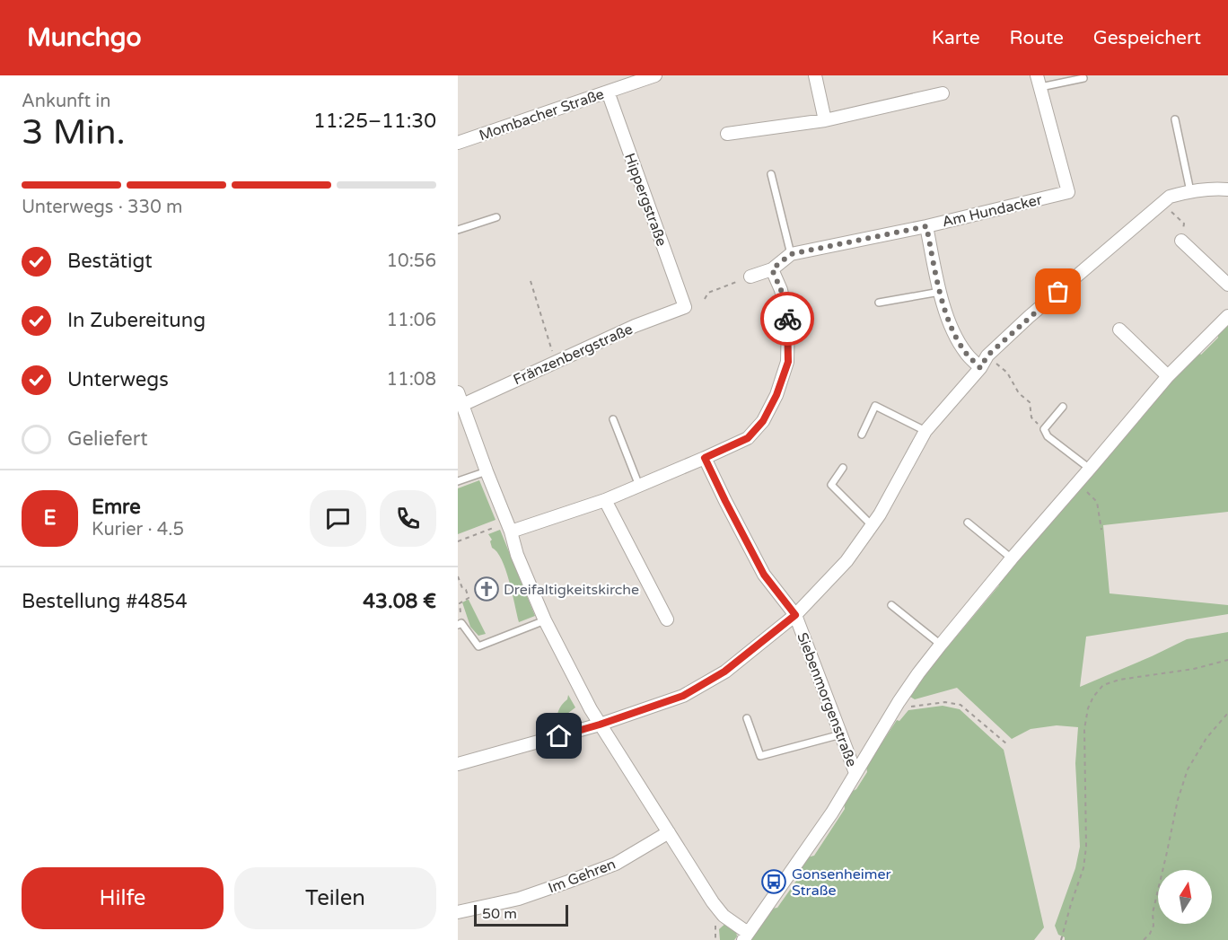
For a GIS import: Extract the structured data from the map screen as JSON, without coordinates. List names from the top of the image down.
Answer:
{
  "streets": {
    "street": [
      "Mombacher Straße",
      "Hippergstraße",
      "Am Hundacker",
      "Fränzenbergstraße",
      "Siebenmorgenstraße",
      "Im Gehren"
    ]
  },
  "crossings": [
    ["Mombacher Straße", "Hippergstraße"],
    ["Hippergstraße", "Fränzenbergstraße"]
  ],
  "places": {
    "church": ["Dreifaltigkeitskirche"],
    "bus stop": ["Gonsenheimer Straße"]
  },
  "scale_bar": "50 m",
  "north": "top",
  "page": {
    "header": "Munchgo",
    "nav": ["Karte", "Route", "Gespeichert"],
    "heading": ["3 Min.", "Ankunft in", "11:25–11:30"],
    "panel": [
      "Emre",
      "Kurier · 4.5",
      "Bestellung #4854",
      "43.08 €"
    ],
    "bar": "Unterwegs · 330 m",
    "list": [
      ["Bestätigt", "10:56"],
      ["In Zubereitung", "11:06"],
      ["Unterwegs", "11:08"],
      "Geliefert"
    ],
    "round": "E",
    "buttons": ["Hilfe", "Teilen"],
    "scale": "50 m"
  }
}
